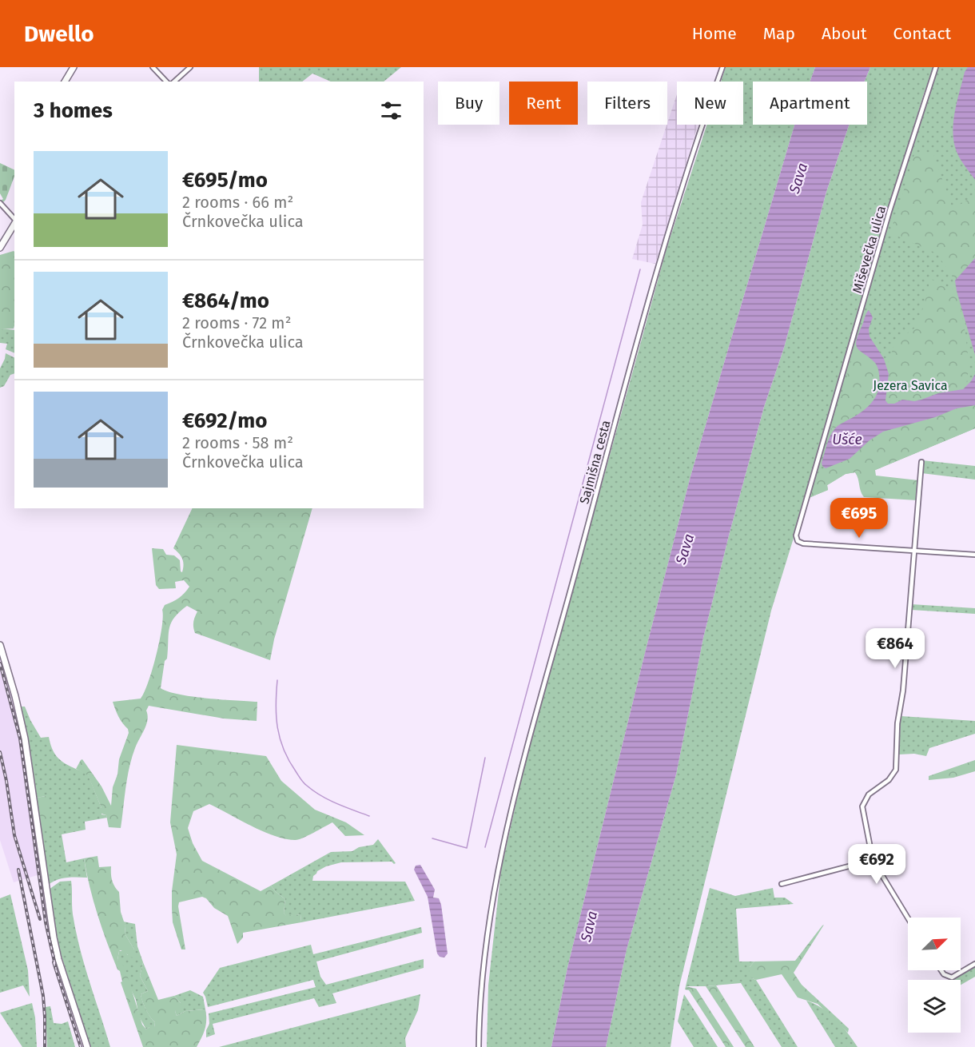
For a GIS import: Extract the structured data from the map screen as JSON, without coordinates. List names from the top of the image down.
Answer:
{
  "streets": {
    "street": ["Miševečka ulica", "Sajmišna cesta"]
  },
  "water": ["Sava", "Ušće"],
  "parks": ["Jezera Savica"],
  "north": "top right",
  "page": {
    "header": "Dwello",
    "nav": [
      "Home",
      "Map",
      "About",
      "Contact"
    ],
    "chip": [
      "Buy",
      "Rent",
      "Filters",
      "New",
      "Apartment"
    ],
    "heading": "3 homes",
    "list": [
      {
        "name": "€695/mo",
        "note": "2 rooms · 66 m² · Črnkovečka ulica"
      },
      {
        "name": "€864/mo",
        "note": "2 rooms · 72 m² · Črnkovečka ulica"
      },
      {
        "name": "€692/mo",
        "note": "2 rooms · 58 m² · Črnkovečka ulica"
      }
    ],
    "price": ["€695", "€864", "€692"]
  }
}
